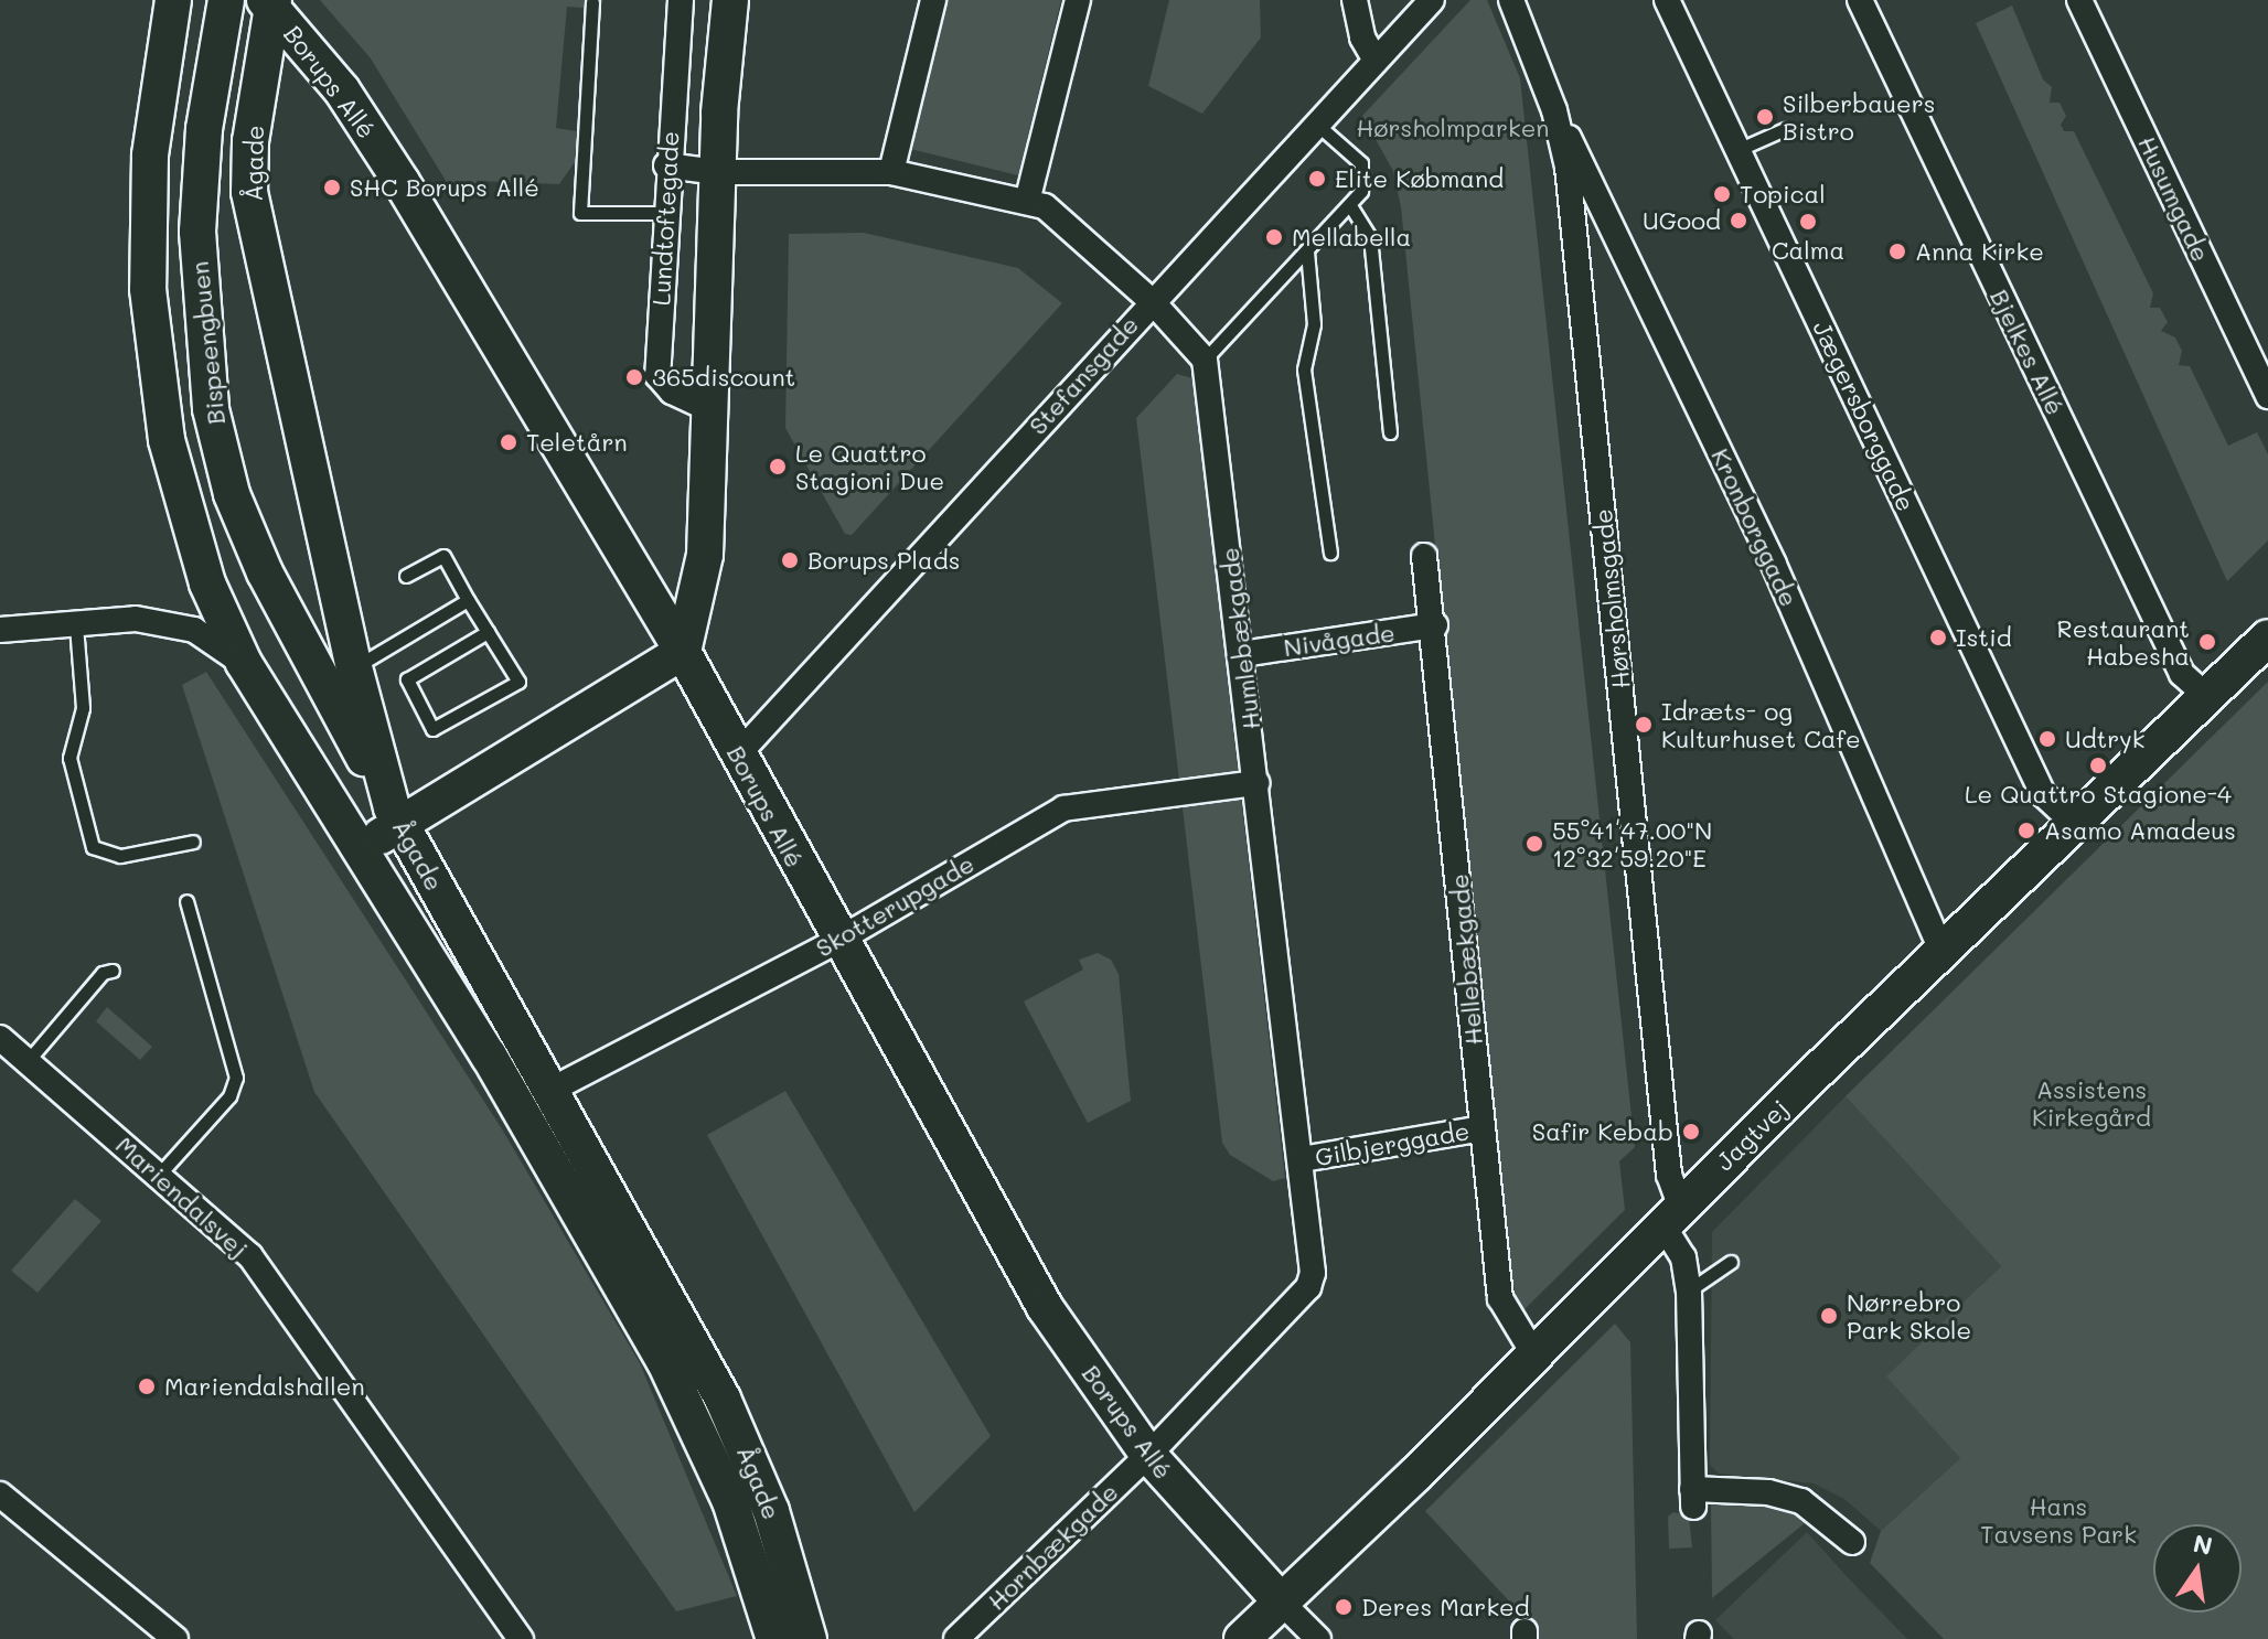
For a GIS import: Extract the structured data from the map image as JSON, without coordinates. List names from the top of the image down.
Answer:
{
  "streets": {
    "street": [
      "Borups Allé",
      "Ågade",
      "Husumgade",
      "Lundtoftegade",
      "Bispeengbuen",
      "Bjelkes Allé",
      "Stefansgade",
      "Jægersborggade",
      "Kronborggade",
      "Hørsholmsgade",
      "Humlebækgade",
      "Nivågade",
      "Skotterupgade",
      "Hellebækgade",
      "Jagtvej",
      "Gilbjerggade",
      "Mariendalsvej",
      "Hornbækgade"
    ]
  },
  "crossings": [
    ["Borups Allé", "Ågade"],
    ["Borups Allé", "Lundtoftegade"],
    ["Borups Allé", "Stefansgade"],
    ["Borups Allé", "Humlebækgade"],
    ["Borups Allé", "Skotterupgade"],
    ["Borups Allé", "Jagtvej"],
    ["Borups Allé", "Hornbækgade"],
    ["Ågade", "Bispeengbuen"],
    ["Ågade", "Skotterupgade"],
    ["Bjelkes Allé", "Jagtvej"],
    ["Jægersborggade", "Jagtvej"],
    ["Kronborggade", "Hørsholmsgade"],
    ["Kronborggade", "Jagtvej"],
    ["Hørsholmsgade", "Jagtvej"],
    ["Humlebækgade", "Nivågade"],
    ["Humlebækgade", "Skotterupgade"],
    ["Humlebækgade", "Gilbjerggade"],
    ["Humlebækgade", "Hornbækgade"],
    ["Nivågade", "Hellebækgade"],
    ["Hellebækgade", "Jagtvej"],
    ["Hellebækgade", "Gilbjerggade"]
  ],
  "parks": ["Hørsholmparken", "Assistens Kirkegård", "Hans Tavsens Park"],
  "places": [
    "Silberbauers Bistro",
    "Elite Købmand",
    "SHC Borups Allé",
    "Topical",
    "UGood",
    "Calma",
    "Mellabella",
    "Anna Kirke",
    "365discount",
    "Teletårn",
    "Le Quattro Stagioni Due",
    "Borups Plads",
    "Istid",
    "Restaurant Habesha",
    "Idræts- og Kulturhuset Cafe",
    "Udtryk",
    "Le Quattro Stagione-4",
    "Asamo Amadeus",
    "55°41′47.00\"N 12°32′59.20\"E",
    "Safir Kebab",
    "Nørrebro Park Skole",
    "Mariendalshallen",
    "Deres Marked"
  ],
  "north": "top"
}
